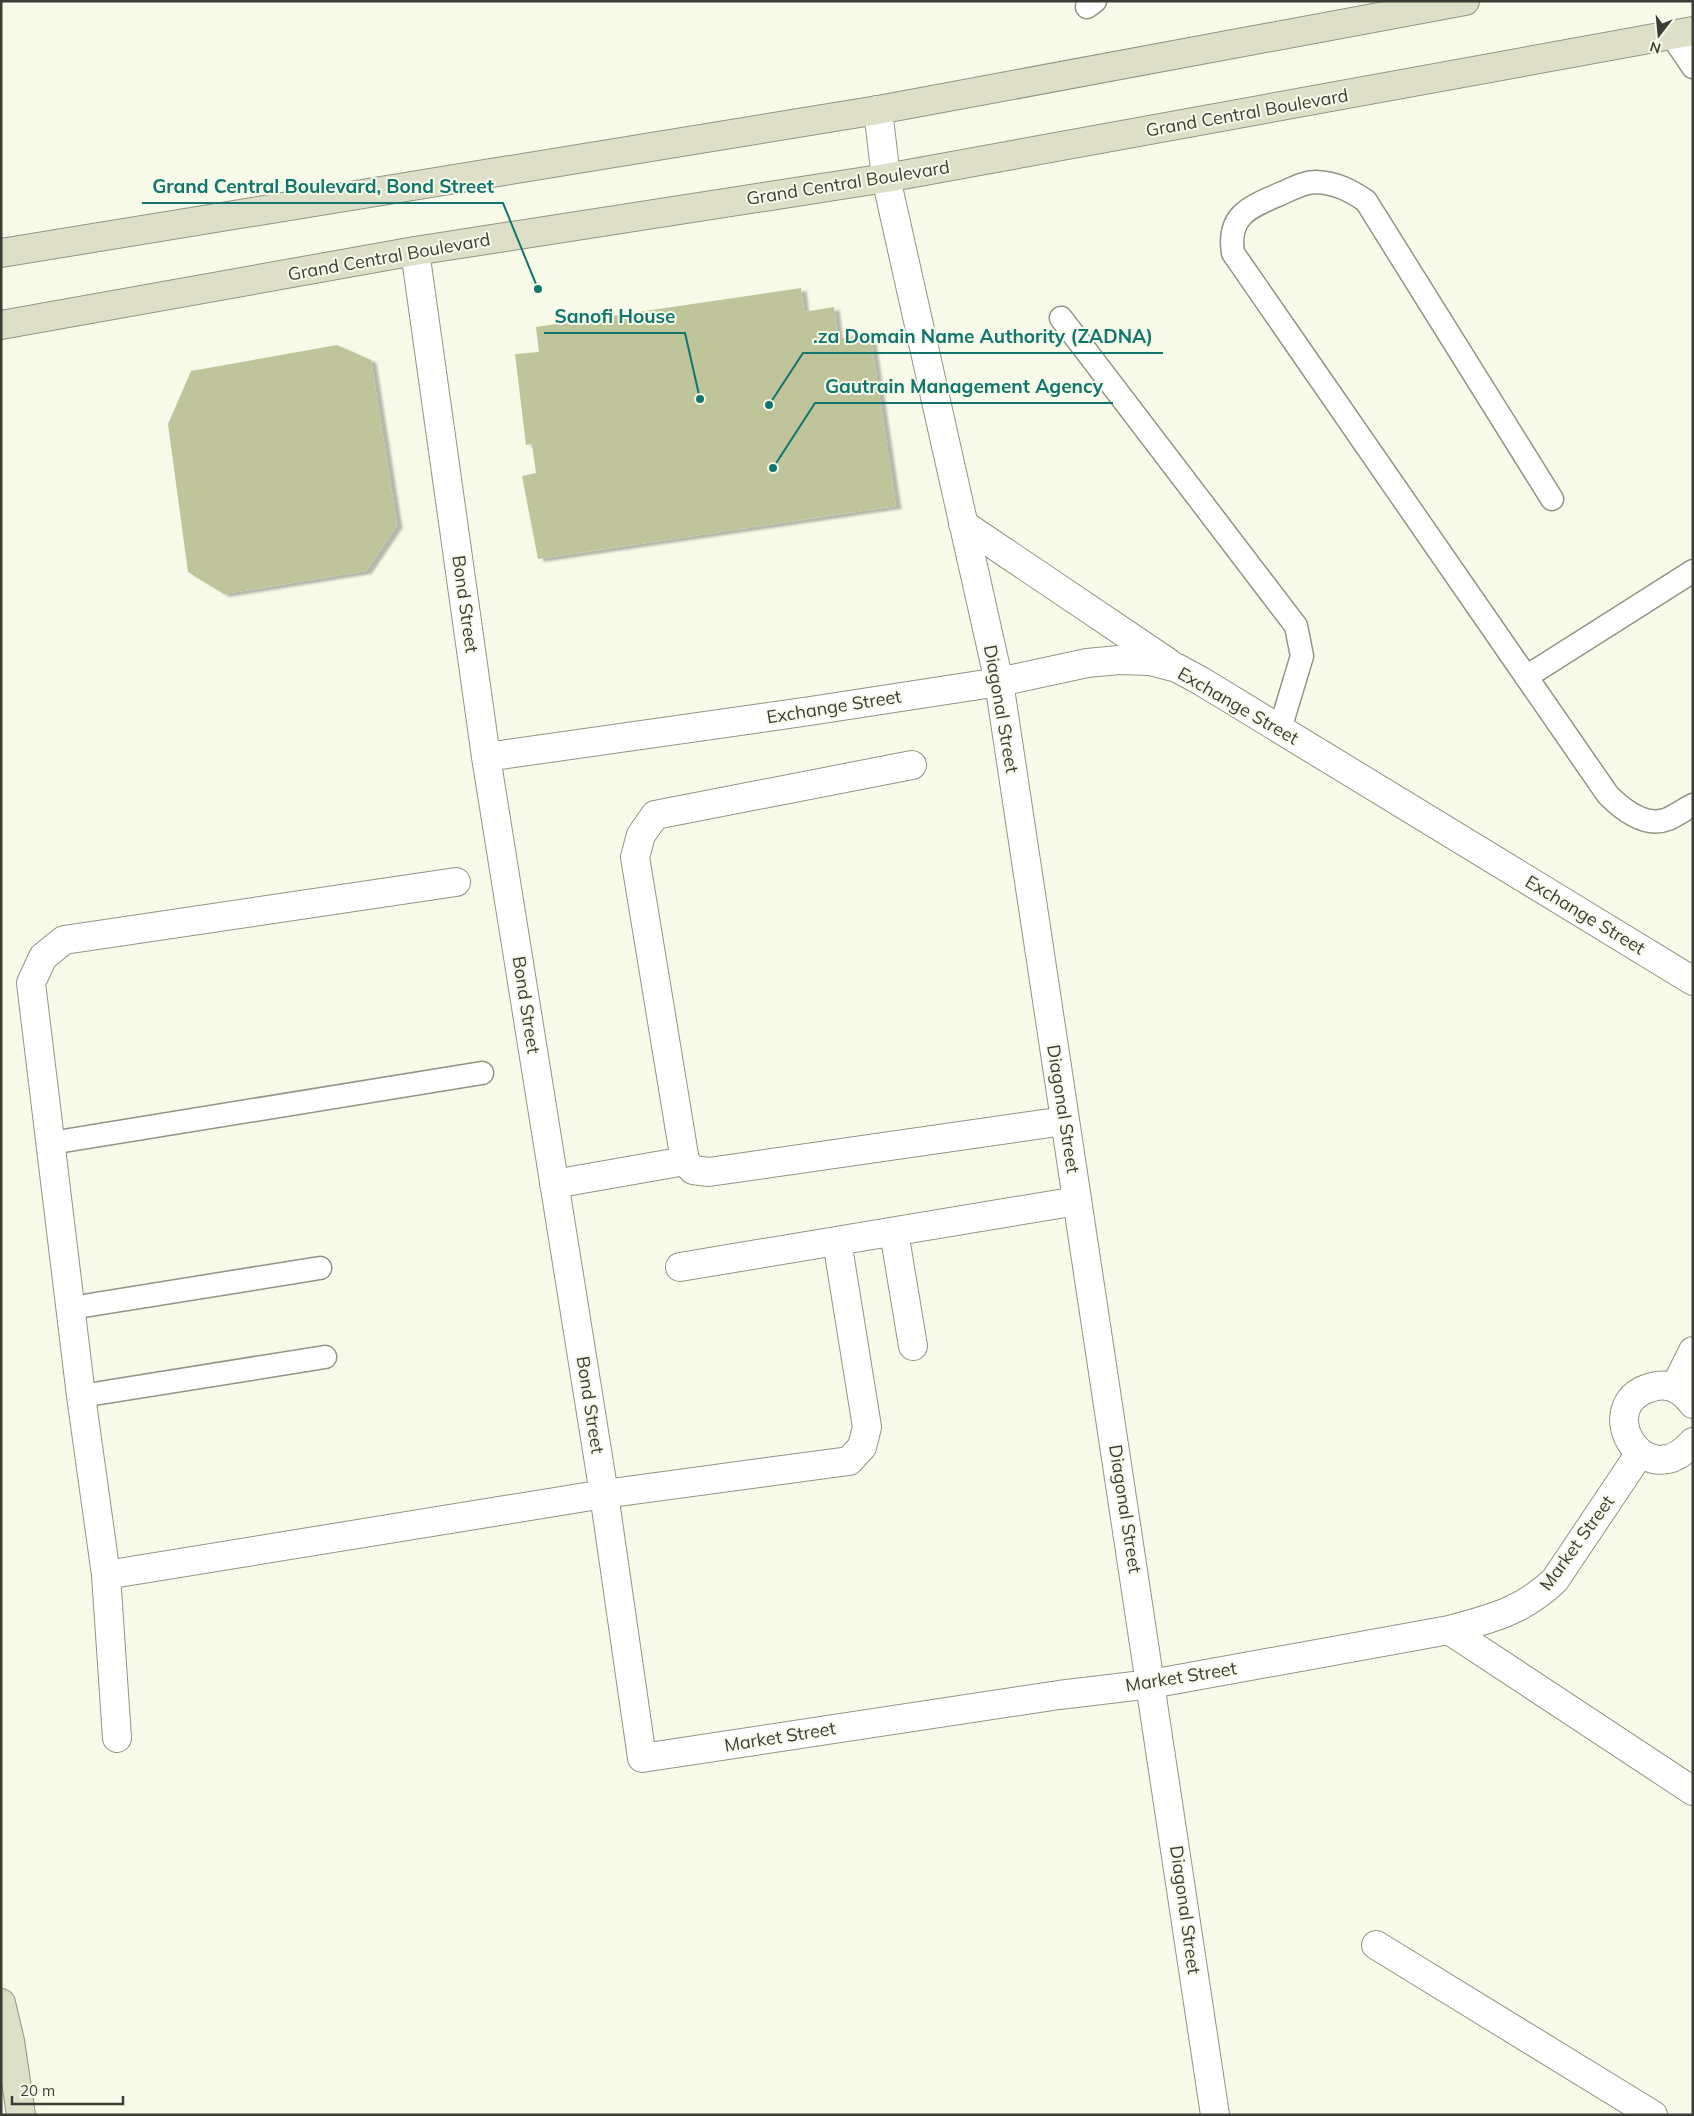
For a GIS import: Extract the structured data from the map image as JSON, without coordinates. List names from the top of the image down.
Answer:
{
  "streets": {
    "street": [
      "Grand Central Boulevard",
      "Bond Street",
      "Exchange Street",
      "Diagonal Street",
      "Market Street"
    ]
  },
  "crossings": [
    ["Grand Central Boulevard", "Bond Street"],
    ["Grand Central Boulevard", "Diagonal Street"],
    ["Bond Street", "Exchange Street"],
    ["Bond Street", "Market Street"],
    ["Exchange Street", "Diagonal Street"],
    ["Diagonal Street", "Market Street"]
  ],
  "places": [
    "Grand Central Boulevard, Bond Street",
    "Sanofi House",
    ".za Domain Name Authority (ZADNA)",
    "Gautrain Management Agency"
  ],
  "scale_bar": "20 m",
  "north": "bottom"
}
